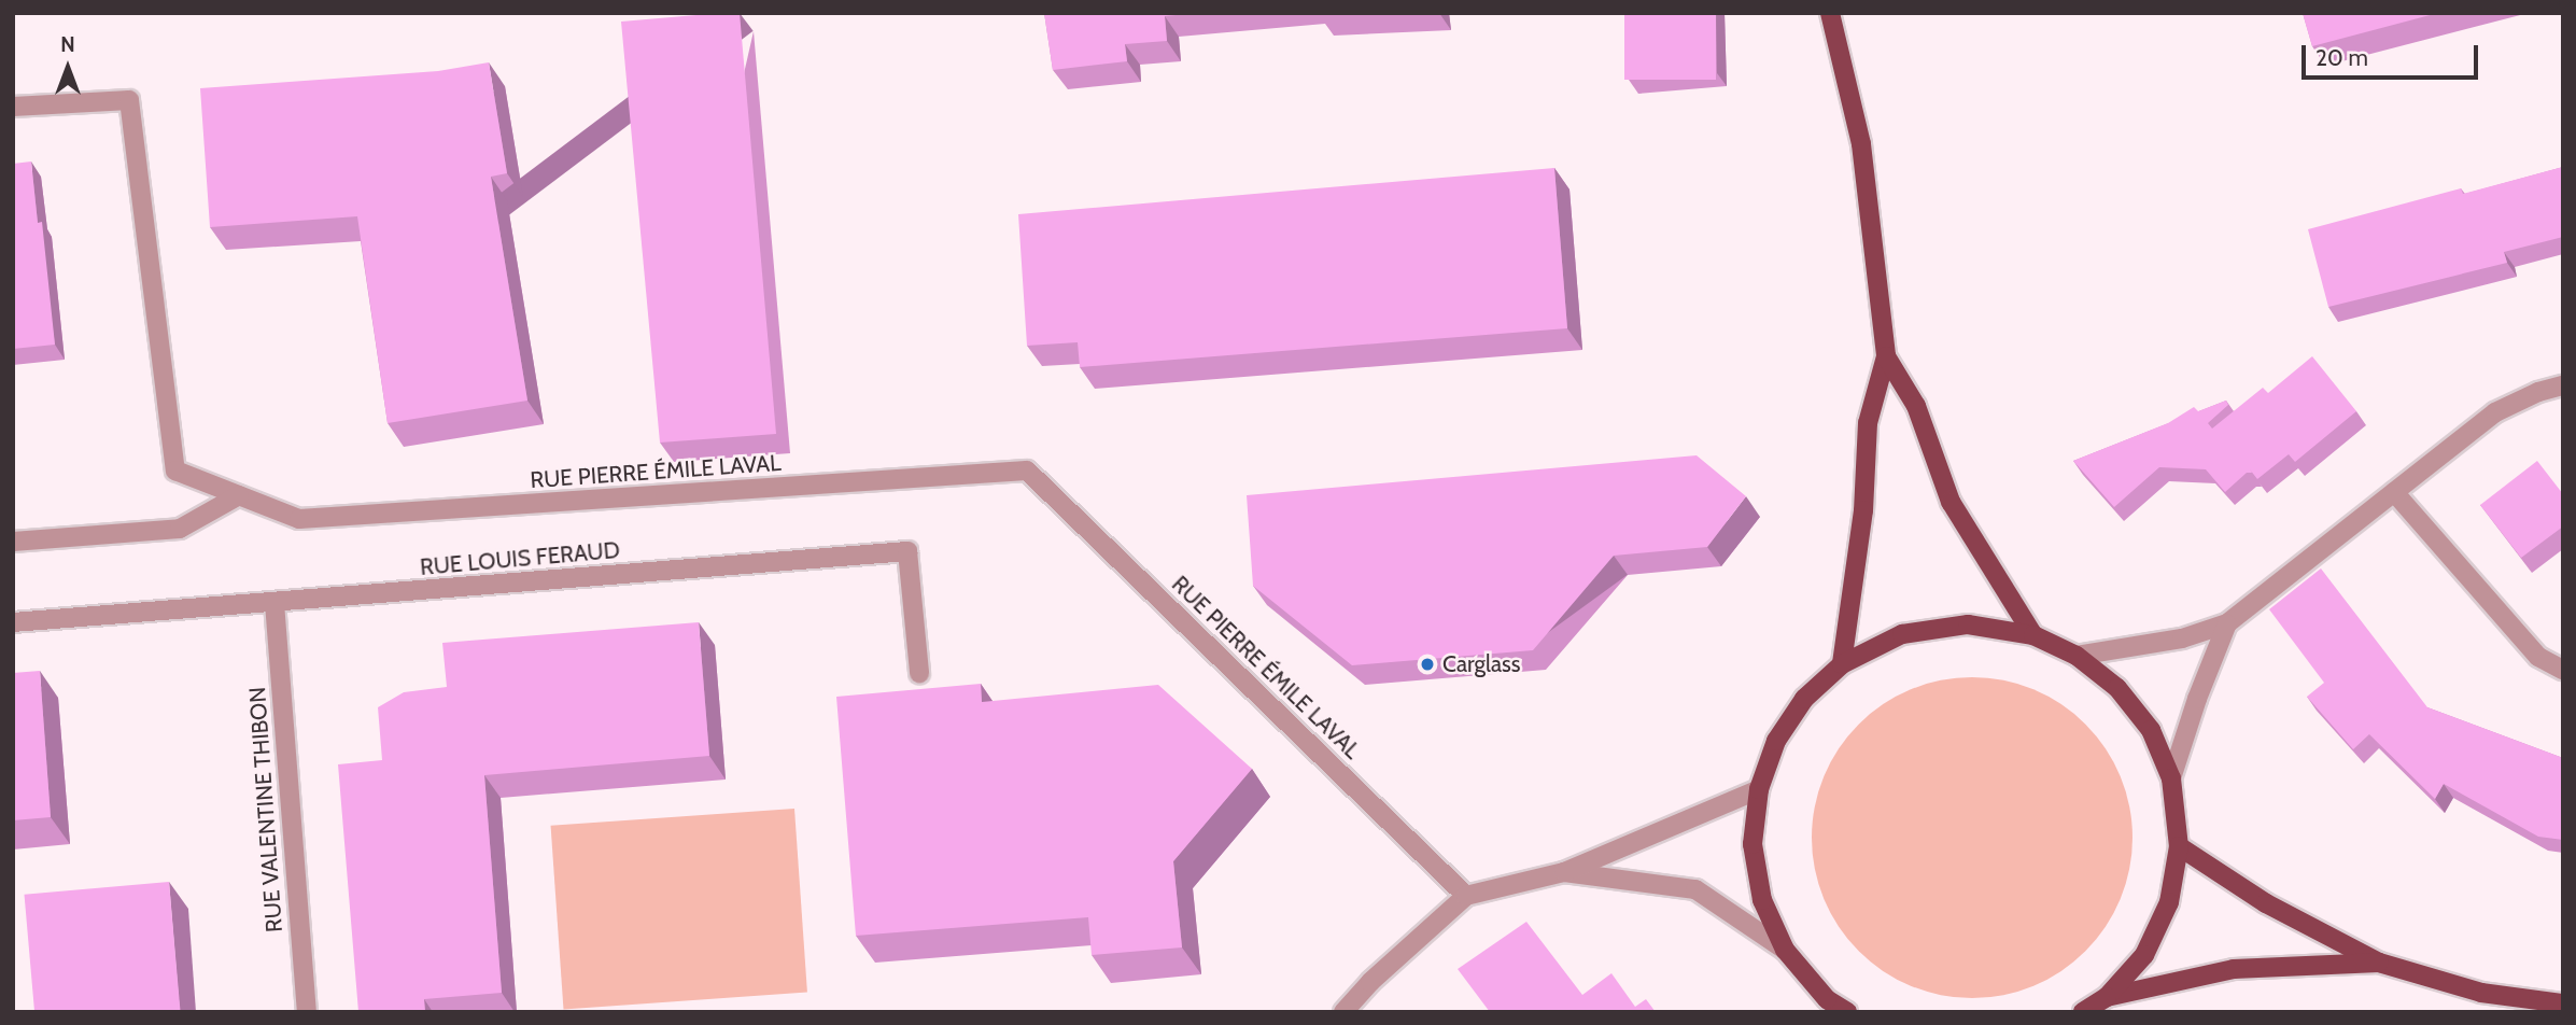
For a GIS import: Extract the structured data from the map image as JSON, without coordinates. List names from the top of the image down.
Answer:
{
  "streets": {
    "street": ["RUE PIERRE ÉMILE LAVAL", "RUE LOUIS FERAUD", "RUE VALENTINE THIBON"]
  },
  "crossings": [
    ["RUE LOUIS FERAUD", "RUE VALENTINE THIBON"]
  ],
  "places": ["Carglass"],
  "scale_bar": "20 m",
  "north": "top"
}
